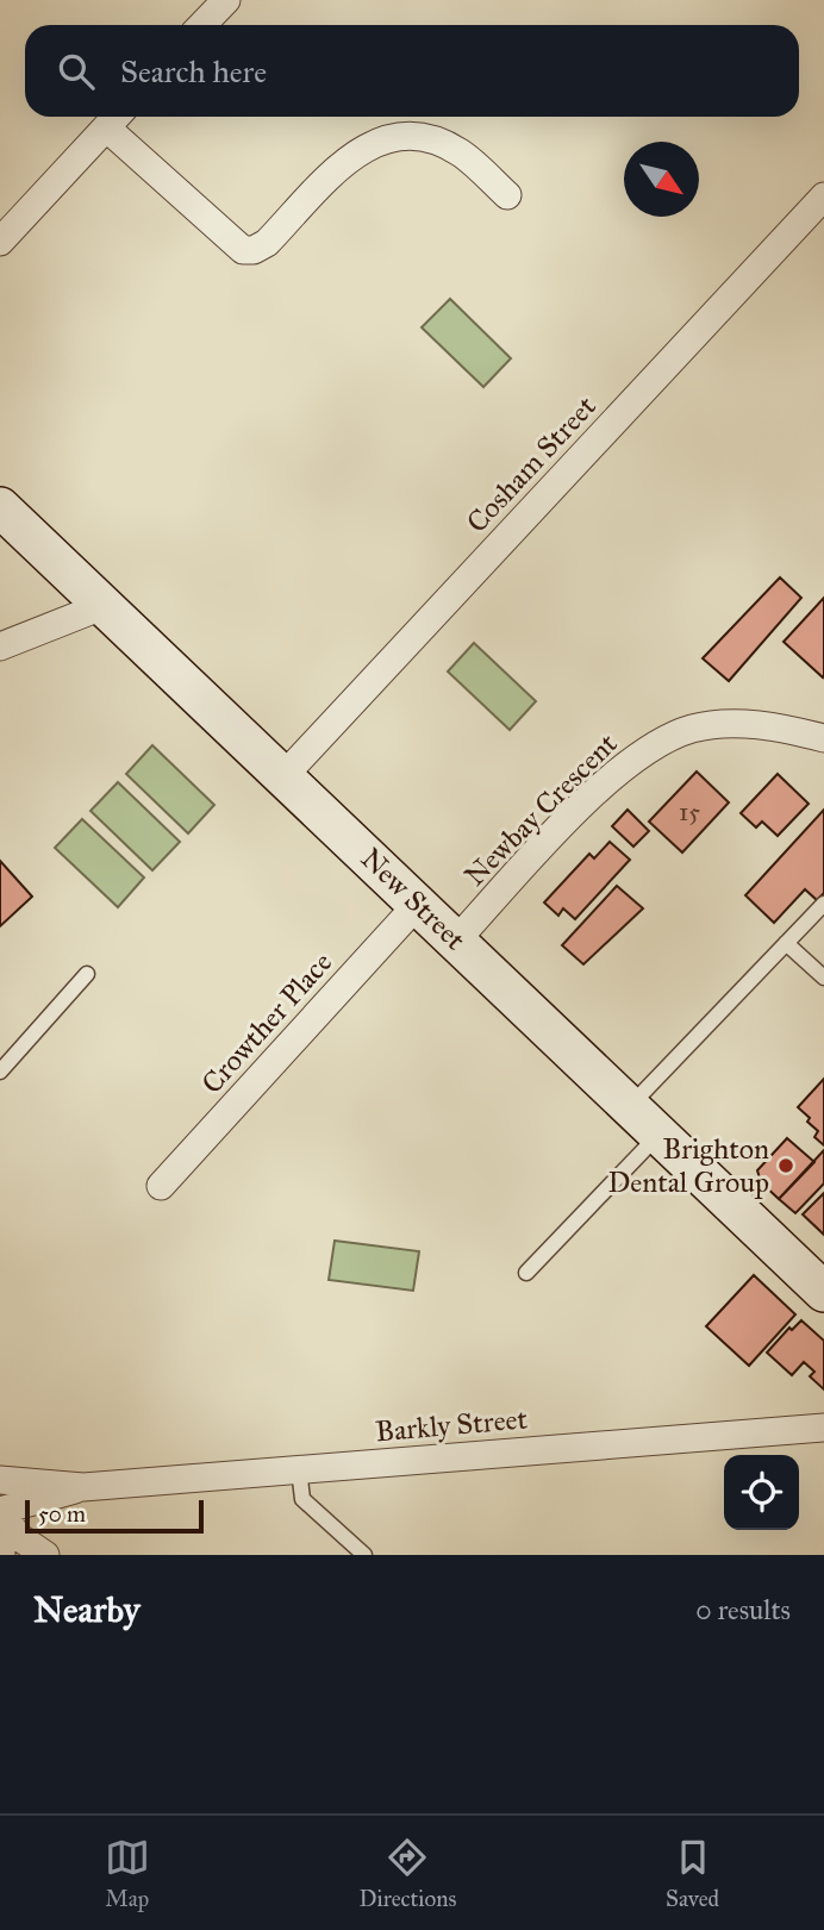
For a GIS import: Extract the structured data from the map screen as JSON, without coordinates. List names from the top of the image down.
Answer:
{
  "streets": {
    "main road": ["New Street"],
    "street": [
      "Cosham Street",
      "Newbay Crescent",
      "Crowther Place",
      "Barkly Street"
    ]
  },
  "crossings": [
    ["Cosham Street", "New Street"],
    ["Newbay Crescent", "New Street"],
    ["New Street", "Crowther Place"]
  ],
  "places": ["Brighton Dental Group"],
  "house_numbers": ["15"],
  "scale_bar": "50 m",
  "north": "bottom right",
  "page": {
    "search": "Search here",
    "scale": "50 m",
    "heading": ["Nearby", "0 results"],
    "nav": ["Map", "Directions", "Saved"]
  }
}
